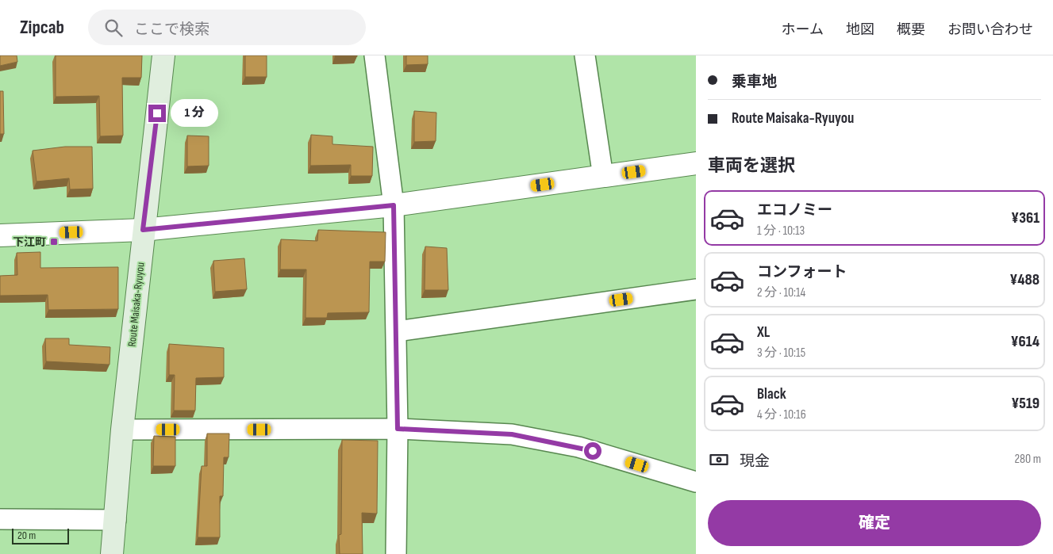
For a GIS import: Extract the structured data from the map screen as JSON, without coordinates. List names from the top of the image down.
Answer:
{
  "streets": {
    "main road": ["Route Maisaka-Ryuyou"]
  },
  "places": {
    "transit": ["下江町"]
  },
  "scale_bar": "20 m",
  "page": {
    "header": "Zipcab",
    "search": "ここで検索",
    "nav": [
      "ホーム",
      "地図",
      "概要",
      "お問い合わせ"
    ],
    "banner": ["乗車地", "Route Maisaka-Ryuyou"],
    "bubble": "1 分",
    "heading": "車両を選択",
    "list": [
      {
        "name": "エコノミー",
        "note": "1 分 · 10:13",
        "value": "¥361"
      },
      {
        "name": "コンフォート",
        "note": "2 分 · 10:14",
        "value": "¥488"
      },
      {
        "name": "XL",
        "note": "3 分 · 10:15",
        "value": "¥614"
      },
      {
        "name": "Black",
        "note": "4 分 · 10:16",
        "value": "¥519"
      }
    ],
    "pay": ["現金", "280 m"],
    "buttons": "確定",
    "scale": "20 m"
  }
}
